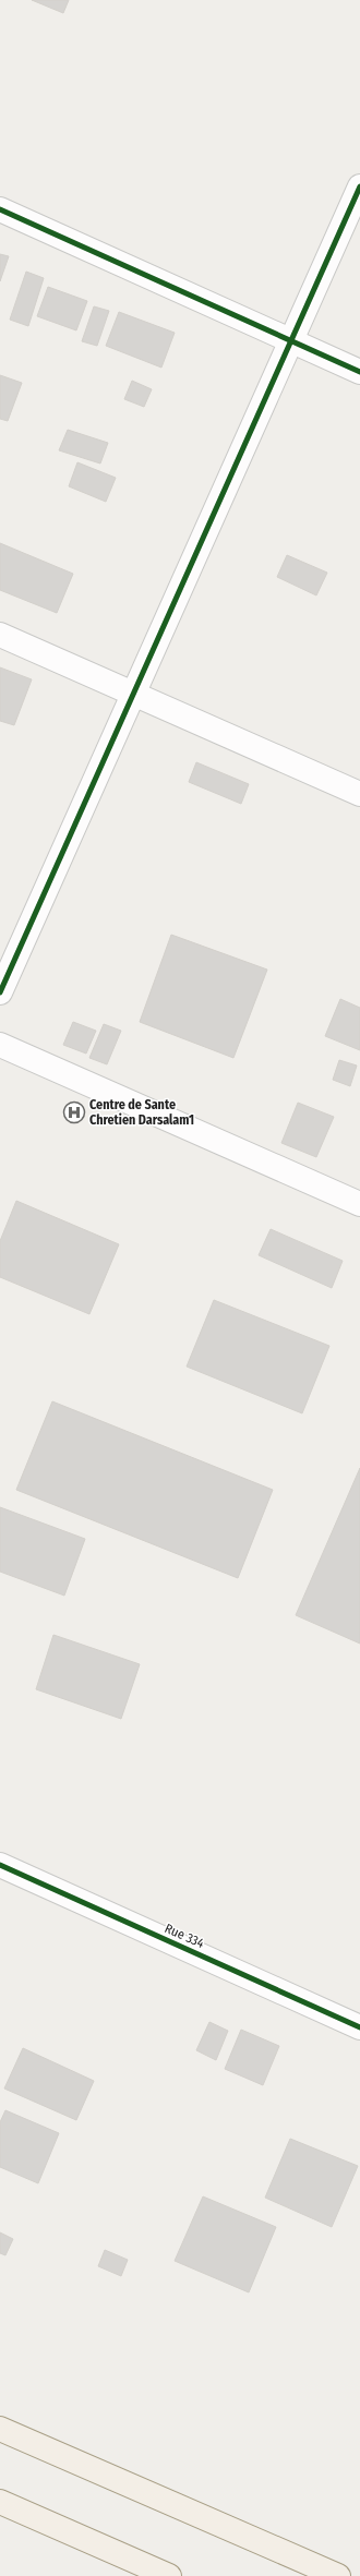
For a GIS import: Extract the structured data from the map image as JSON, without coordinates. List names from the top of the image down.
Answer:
{
  "streets": {
    "street": ["Rue 334"]
  },
  "places": {
    "hospital": ["Centre de Sante Chretien Darsalam1"]
  }
}
